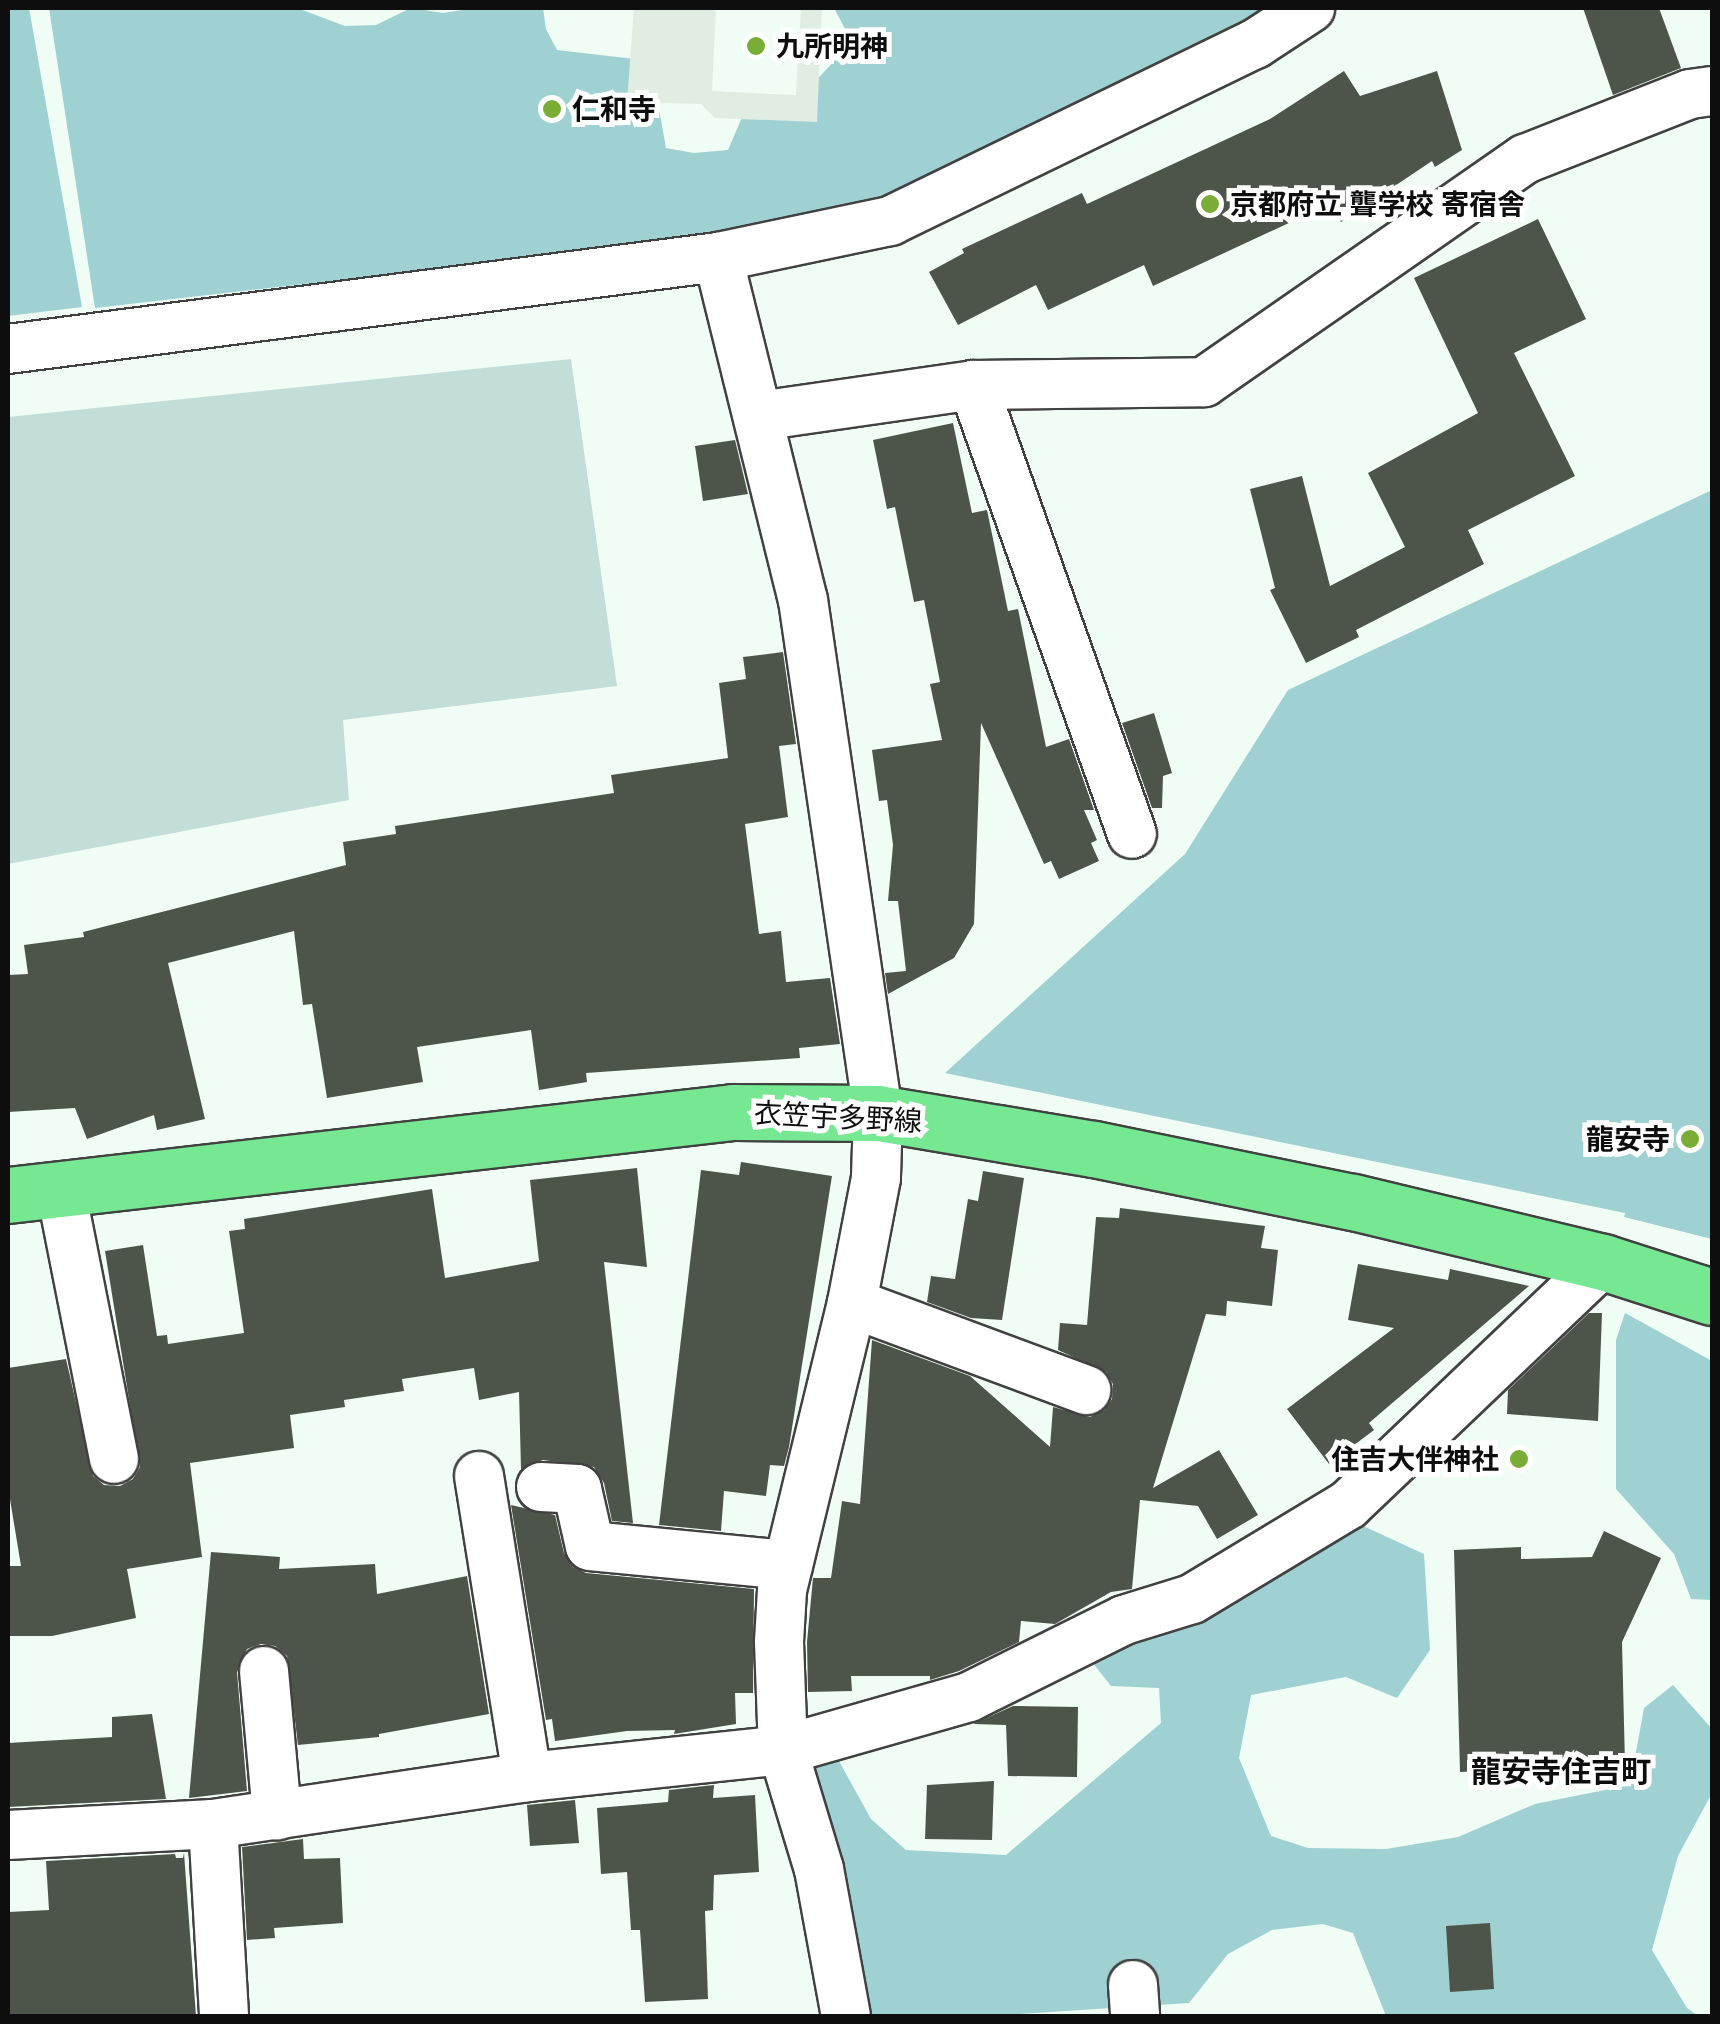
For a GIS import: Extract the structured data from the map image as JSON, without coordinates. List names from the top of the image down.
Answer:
{
  "streets": {
    "main road": ["衣笠宇多野線"]
  },
  "districts": ["龍安寺住吉町"],
  "places": [
    "九所明神",
    "仁和寺",
    "京都府立 聾学校 寄宿舎",
    "龍安寺",
    "住吉大伴神社"
  ]
}
